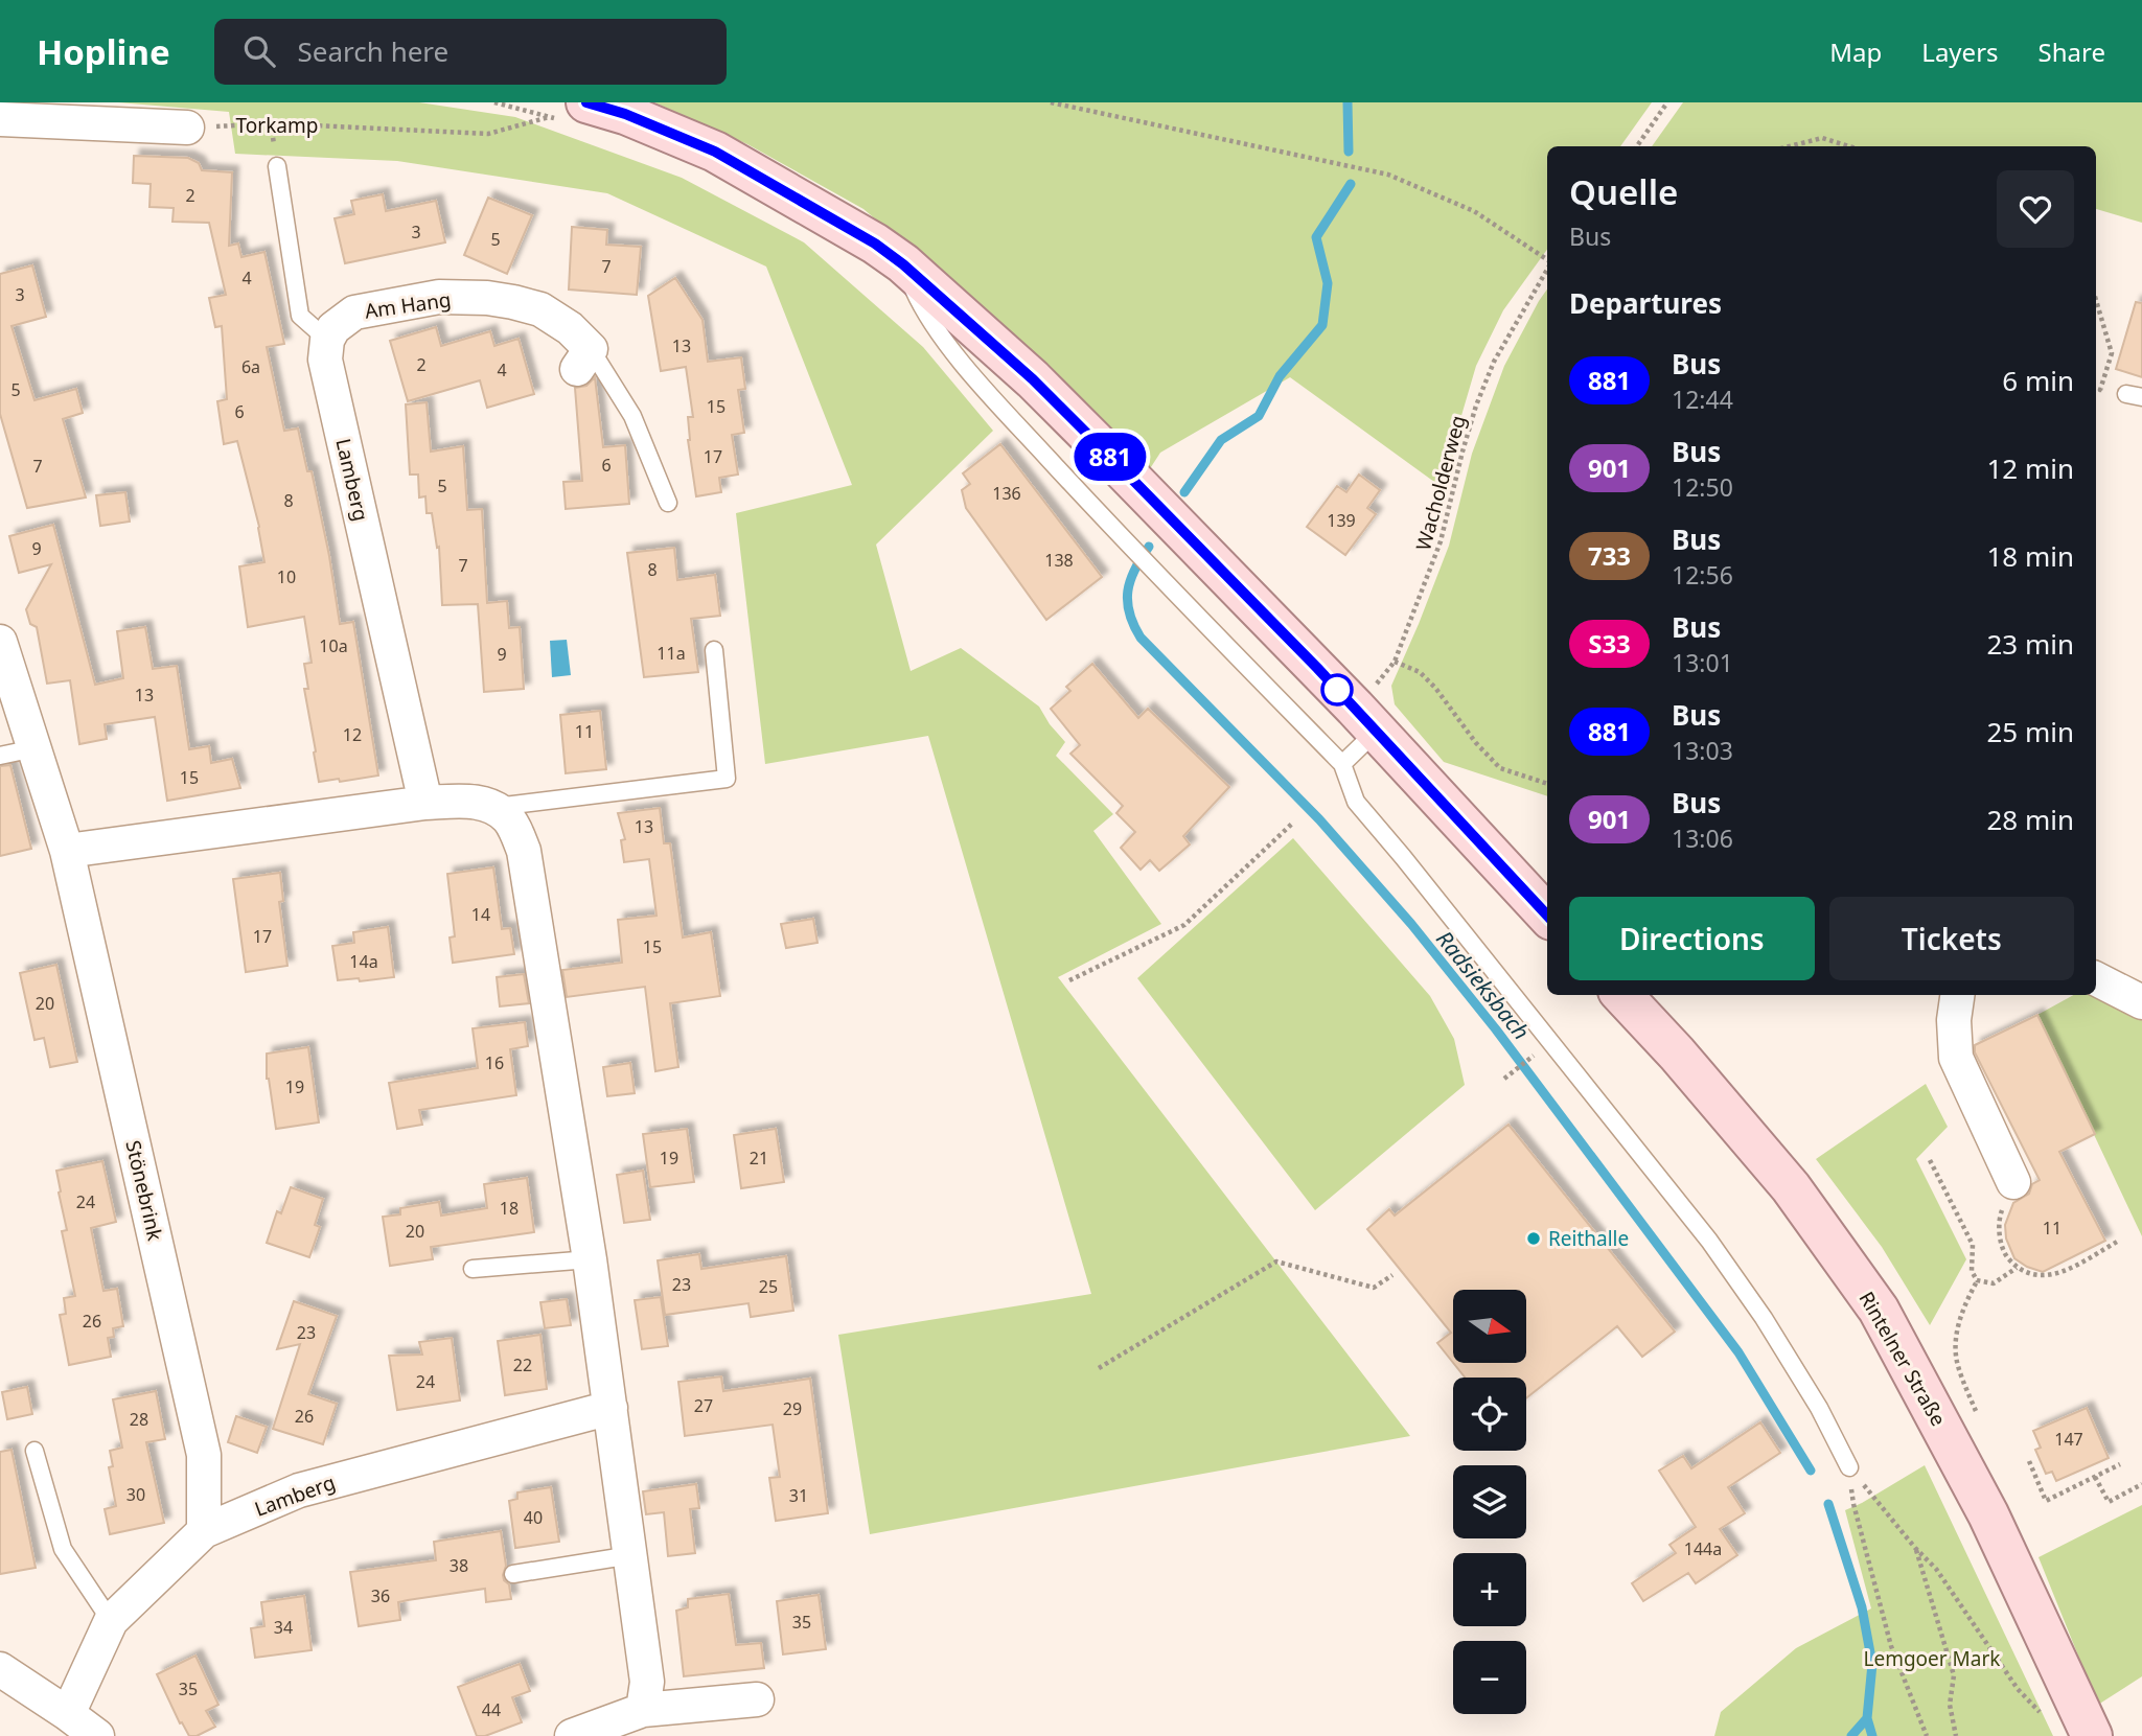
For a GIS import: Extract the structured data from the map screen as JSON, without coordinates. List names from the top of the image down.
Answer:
{
  "streets": {
    "main road": ["Rintelner Straße"],
    "street": ["Am Hang", "Lamberg", "Stönebrink"],
    "path": ["Torkamp", "Wacholderweg"]
  },
  "crossings": [
    ["Am Hang", "Lamberg"],
    ["Lamberg", "Stönebrink"]
  ],
  "water": ["Radsieksbach"],
  "parks": ["Lemgoer Mark"],
  "places": ["Reithalle"],
  "lines": ["bus line 881"],
  "house_numbers": [
    "2",
    "3",
    "5",
    "7",
    "4",
    "3",
    "13",
    "2",
    "6a",
    "4",
    "5",
    "15",
    "6",
    "17",
    "6",
    "7",
    "5",
    "136",
    "8",
    "139",
    "9",
    "138",
    "7",
    "8",
    "10",
    "10a",
    "11a",
    "9",
    "13",
    "11",
    "12",
    "15",
    "13",
    "14",
    "17",
    "15",
    "14a",
    "20",
    "16",
    "19",
    "19",
    "21",
    "24",
    "18",
    "11",
    "20",
    "23",
    "25",
    "26",
    "23",
    "22",
    "24",
    "27",
    "29",
    "26",
    "28",
    "147",
    "30",
    "31",
    "40",
    "144a",
    "38",
    "36",
    "35",
    "34",
    "35",
    "44"
  ],
  "north": "right",
  "page": {
    "header": "Hopline",
    "search": "Search here",
    "nav": ["Map", "Layers", "Share"],
    "on_map": "881",
    "heading": [
      ["Quelle", "Bus"],
      "Departures"
    ],
    "list": [
      {
        "mark": "881",
        "name": "Bus",
        "note": "12:44",
        "value": "6 min"
      },
      {
        "mark": "901",
        "name": "Bus",
        "note": "12:50",
        "value": "12 min"
      },
      {
        "mark": "733",
        "name": "Bus",
        "note": "12:56",
        "value": "18 min"
      },
      {
        "mark": "S33",
        "name": "Bus",
        "note": "13:01",
        "value": "23 min"
      },
      {
        "mark": "881",
        "name": "Bus",
        "note": "13:03",
        "value": "25 min"
      },
      {
        "mark": "901",
        "name": "Bus",
        "note": "13:06",
        "value": "28 min"
      }
    ],
    "buttons": ["Directions", "Tickets"],
    "map_buttons": ["+", "−"]
  }
}
